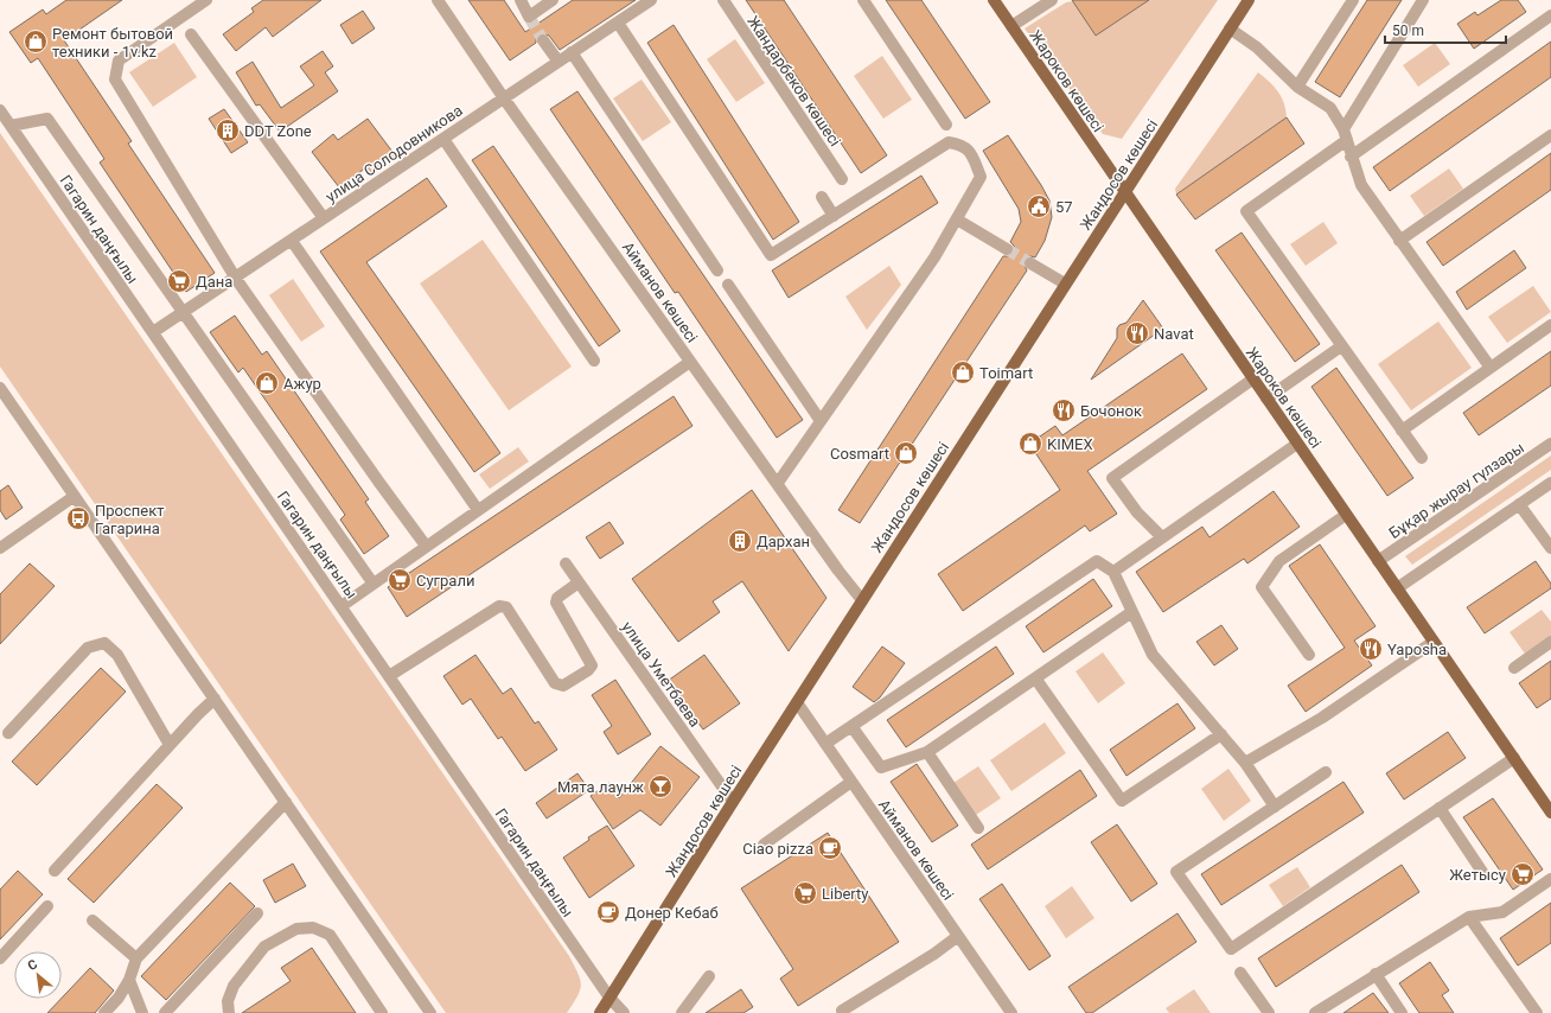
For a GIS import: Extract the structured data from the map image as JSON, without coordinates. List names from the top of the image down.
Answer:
{
  "streets": {
    "main road": ["Жароков көшесі", "Жандосов көшесі"],
    "street": [
      "Жандарбеков көшесі",
      "улица Солодовникова",
      "Гагарин даңғылы",
      "Айманов көшесі",
      "Бұқар жырау гүлзары",
      "улица Уметбаева"
    ]
  },
  "crossings": [
    ["Жароков көшесі", "Жандосов көшесі"],
    ["Жароков көшесі", "Бұқар жырау гүлзары"],
    ["улица Солодовникова", "Гагарин даңғылы"],
    ["улица Солодовникова", "Айманов көшесі"],
    ["Жандосов көшесі", "Гагарин даңғылы"],
    ["Жандосов көшесі", "Айманов көшесі"],
    ["Жандосов көшесі", "улица Уметбаева"]
  ],
  "places": {
    "shop": [
      "Ремонт бытовой техники - 1v.kz",
      "Toimart",
      "Ажур",
      "KIMEX",
      "Cosmart"
    ],
    "building": ["DDT Zone", "Дархан"],
    "public building": ["57"],
    "supermarket": [
      "Дана",
      "Суграли",
      "Жетысу",
      "Liberty"
    ],
    "restaurant": ["Navat", "Бочонок", "Yaposha"],
    "bus stop": ["Проспект Гагарина"],
    "bar": ["Мята лаунж"],
    "cafe": ["Ciao pizza", "Донер Кебаб"]
  },
  "scale_bar": "50 m",
  "north": "top left"
}
